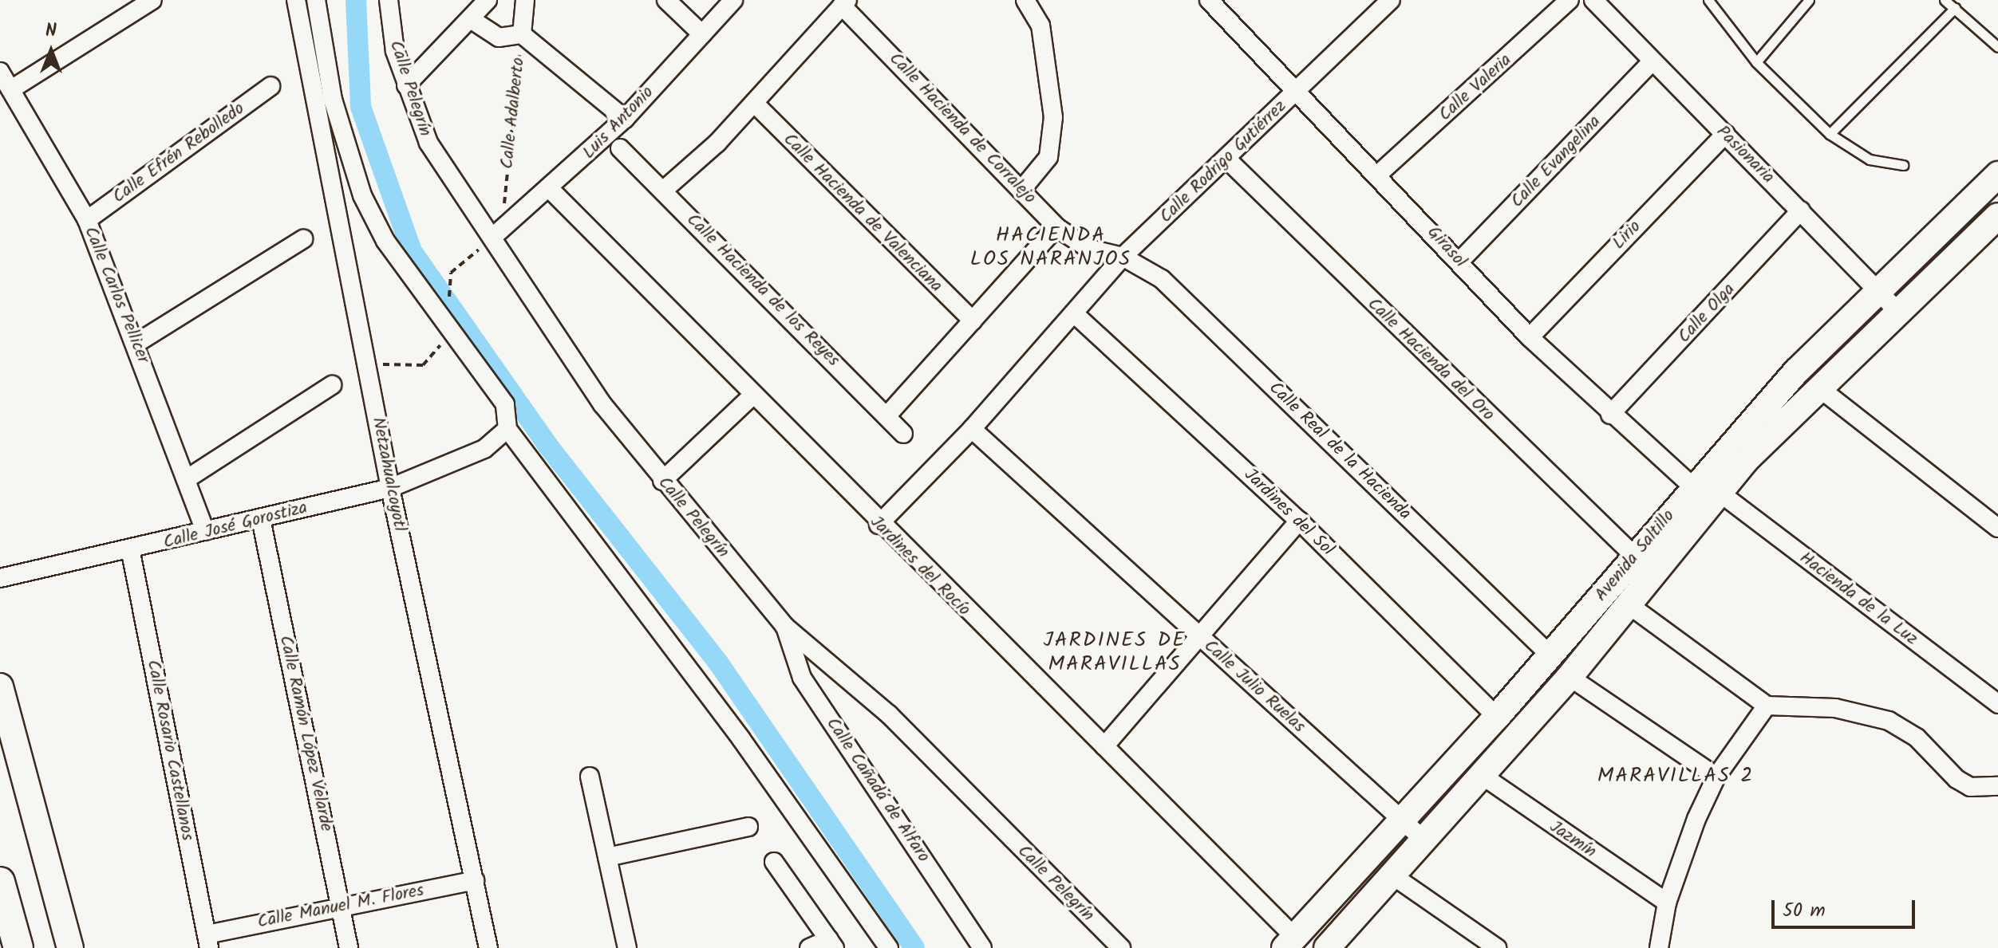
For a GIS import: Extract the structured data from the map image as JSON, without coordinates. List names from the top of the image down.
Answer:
{
  "streets": {
    "street": [
      "Calle Valeria",
      "Calle Pelegrín",
      "Calle Adalberto",
      "Luis Antonio",
      "Calle Hacienda de Corralejo",
      "Calle Efrén Rebolledo",
      "Pasionaria",
      "Calle Rodrigo Gutiérrez",
      "Calle Evangelina",
      "Calle Hacienda de Valenciana",
      "Lirio",
      "Girasol",
      "Calle Hacienda de los Reyes",
      "Calle Carlos Pellicer",
      "Calle Olga",
      "Calle Hacienda del Oro",
      "Calle Real de la Hacienda",
      "Netzahualcoyotl",
      "Jardines del Sol",
      "Calle José Gorostiza",
      "Avenida Saltillo",
      "Jardines del Rocío",
      "Hacienda de la Luz",
      "Calle Julio Ruelas",
      "Calle Ramón López Velarde",
      "Calle Rosario Castellanos",
      "Calle Cañadá de Alfaro",
      "Jazmín",
      "Calle Manuel M. Flores"
    ]
  },
  "crossings": [
    ["Calle Valeria", "Girasol"],
    ["Calle Pelegrín", "Calle Adalberto"],
    ["Calle Pelegrín", "Luis Antonio"],
    ["Calle Pelegrín", "Calle Cañadá de Alfaro"],
    ["Calle Adalberto", "Luis Antonio"],
    ["Luis Antonio", "Jardines del Rocío"],
    ["Calle Hacienda de Corralejo", "Calle Rodrigo Gutiérrez"],
    ["Calle Hacienda de Corralejo", "Calle Real de la Hacienda"],
    ["Calle Efrén Rebolledo", "Calle Carlos Pellicer"],
    ["Pasionaria", "Calle Evangelina"],
    ["Pasionaria", "Lirio"],
    ["Pasionaria", "Calle Olga"],
    ["Pasionaria", "Avenida Saltillo"],
    ["Calle Rodrigo Gutiérrez", "Girasol"],
    ["Calle Rodrigo Gutiérrez", "Calle Hacienda del Oro"],
    ["Calle Rodrigo Gutiérrez", "Calle Real de la Hacienda"],
    ["Calle Rodrigo Gutiérrez", "Jardines del Sol"],
    ["Calle Rodrigo Gutiérrez", "Jardines del Rocío"],
    ["Calle Rodrigo Gutiérrez", "Calle Julio Ruelas"],
    ["Calle Evangelina", "Girasol"],
    ["Lirio", "Girasol"],
    ["Girasol", "Calle Olga"],
    ["Girasol", "Avenida Saltillo"],
    ["Calle Carlos Pellicer", "Calle José Gorostiza"],
    ["Calle Hacienda del Oro", "Avenida Saltillo"],
    ["Calle Real de la Hacienda", "Avenida Saltillo"],
    ["Netzahualcoyotl", "Calle José Gorostiza"],
    ["Netzahualcoyotl", "Calle Manuel M. Flores"],
    ["Jardines del Sol", "Avenida Saltillo"],
    ["Calle José Gorostiza", "Calle Ramón López Velarde"],
    ["Calle José Gorostiza", "Calle Rosario Castellanos"],
    ["Avenida Saltillo", "Jardines del Rocío"],
    ["Avenida Saltillo", "Hacienda de la Luz"],
    ["Avenida Saltillo", "Calle Julio Ruelas"],
    ["Avenida Saltillo", "Jazmín"],
    ["Calle Ramón López Velarde", "Calle Manuel M. Flores"],
    ["Calle Rosario Castellanos", "Calle Manuel M. Flores"]
  ],
  "districts": ["HACIENDA LOS NARANJOS", "JARDINES DE MARAVILLAS", "MARAVILLAS 2"],
  "scale_bar": "50 m",
  "north": "top"
}
